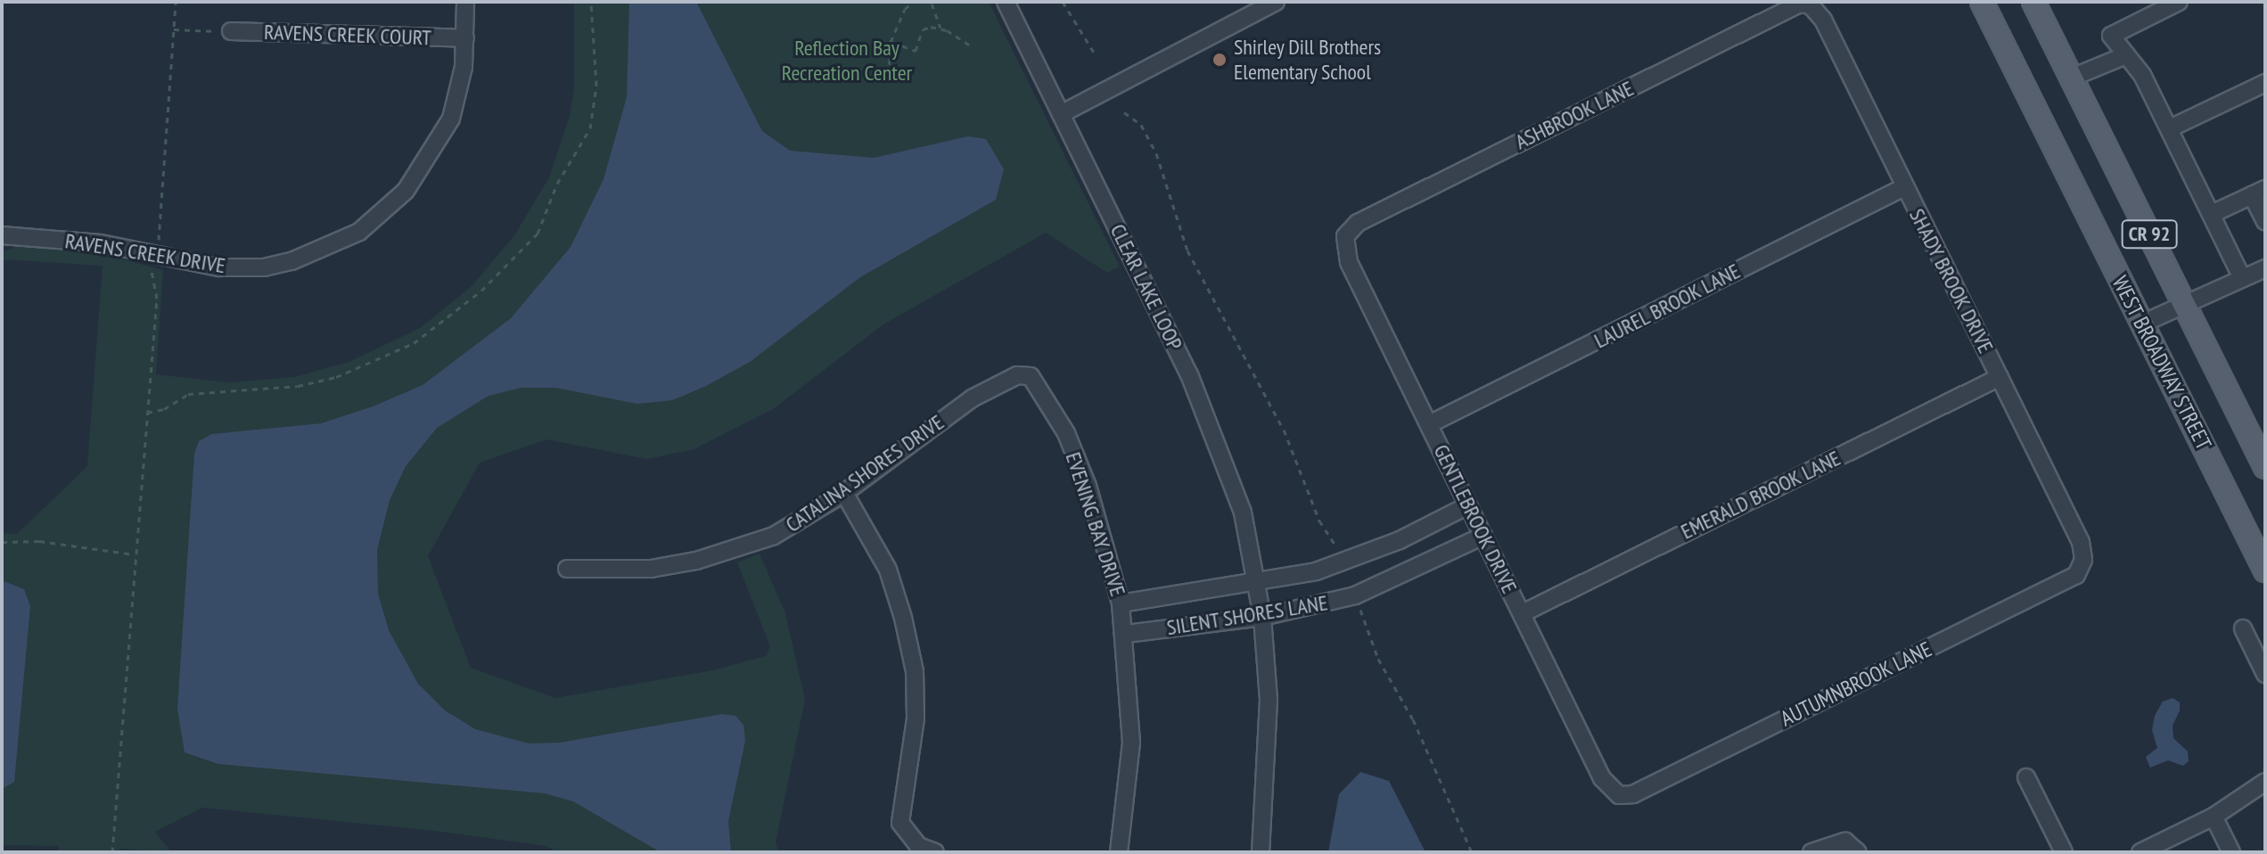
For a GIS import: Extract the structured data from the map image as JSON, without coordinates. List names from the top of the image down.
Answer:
{
  "streets": {
    "main road": ["CR 92", "WEST BROADWAY STREET"],
    "street": [
      "RAVENS CREEK COURT",
      "ASHBROOK LANE",
      "RAVENS CREEK DRIVE",
      "SHADY BROOK DRIVE",
      "CLEAR LAKE LOOP",
      "LAUREL BROOK LANE",
      "CATALINA SHORES DRIVE",
      "EMERALD BROOK LANE",
      "GENTLEBROOK DRIVE",
      "EVENING BAY DRIVE",
      "SILENT SHORES LANE",
      "AUTUMNBROOK LANE"
    ]
  },
  "crossings": [
    ["RAVENS CREEK COURT", "RAVENS CREEK DRIVE"],
    ["ASHBROOK LANE", "SHADY BROOK DRIVE"],
    ["ASHBROOK LANE", "GENTLEBROOK DRIVE"],
    ["SHADY BROOK DRIVE", "LAUREL BROOK LANE"],
    ["SHADY BROOK DRIVE", "EMERALD BROOK LANE"],
    ["SHADY BROOK DRIVE", "AUTUMNBROOK LANE"],
    ["CLEAR LAKE LOOP", "SILENT SHORES LANE"],
    ["LAUREL BROOK LANE", "GENTLEBROOK DRIVE"],
    ["CATALINA SHORES DRIVE", "EVENING BAY DRIVE"],
    ["EMERALD BROOK LANE", "GENTLEBROOK DRIVE"],
    ["GENTLEBROOK DRIVE", "SILENT SHORES LANE"],
    ["GENTLEBROOK DRIVE", "AUTUMNBROOK LANE"],
    ["EVENING BAY DRIVE", "SILENT SHORES LANE"]
  ],
  "parks": ["Reflection Bay Recreation Center"],
  "places": ["Shirley Dill Brothers Elementary School"]
}
